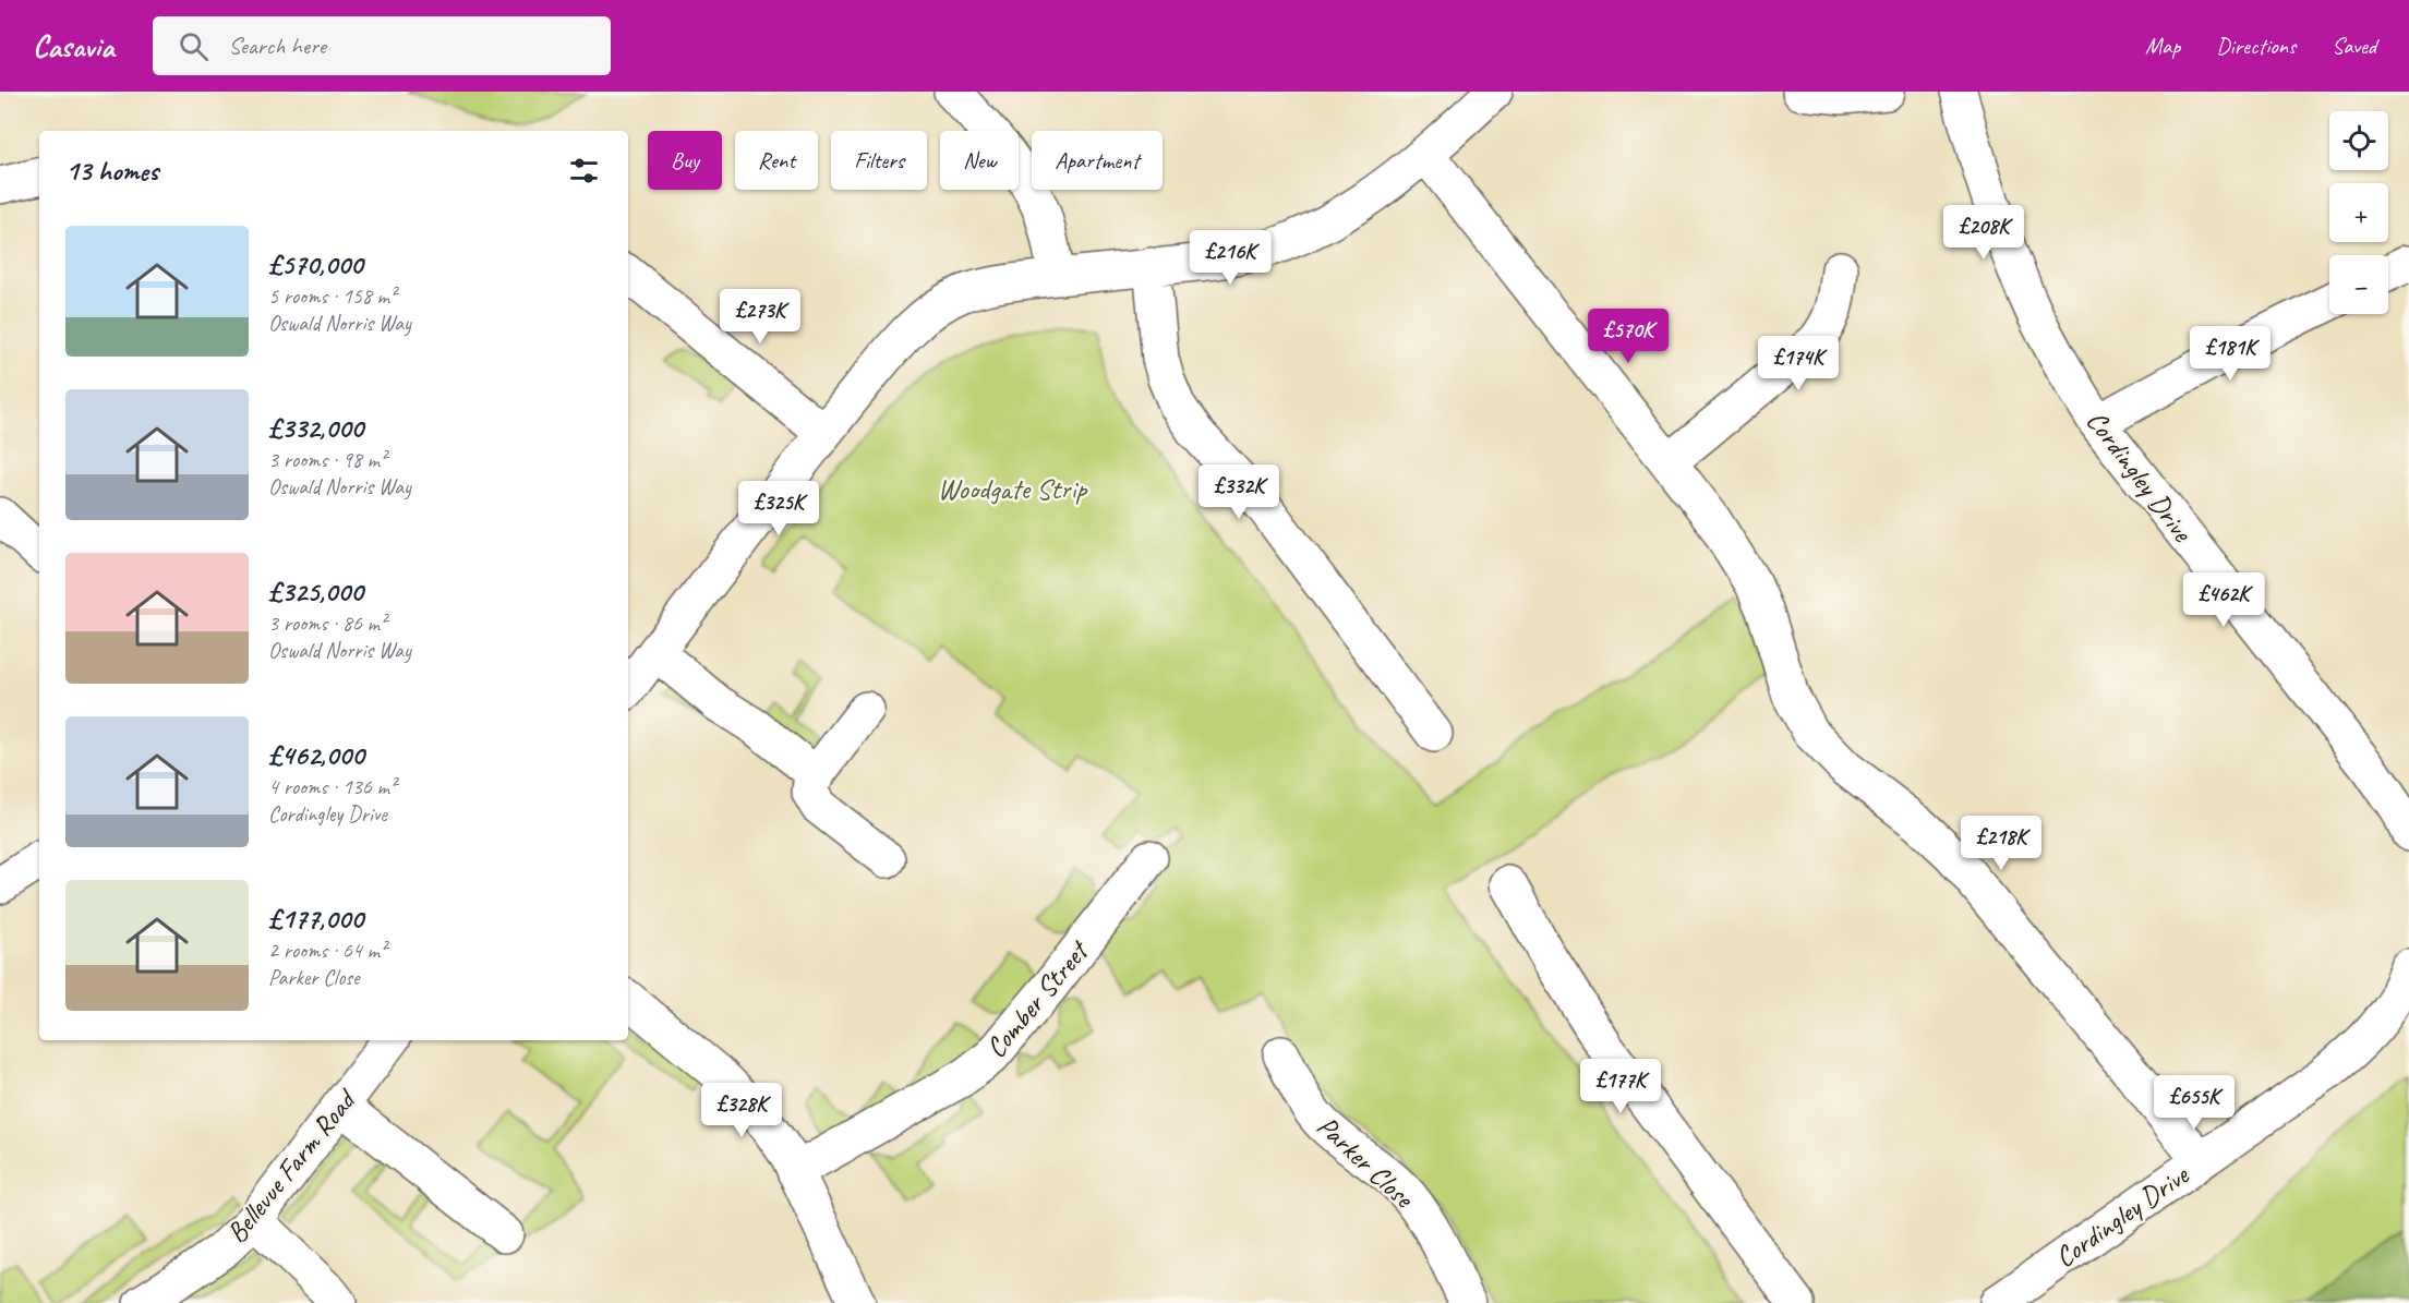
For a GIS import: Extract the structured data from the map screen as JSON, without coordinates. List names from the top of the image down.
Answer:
{
  "streets": {
    "street": [
      "Cordingley Drive",
      "Comber Street",
      "Parker Close",
      "Bellevue Farm Road"
    ]
  },
  "parks": ["Woodgate Strip"],
  "page": {
    "header": "Casavia",
    "search": "Search here",
    "nav": ["Map", "Directions", "Saved"],
    "map_buttons": ["+", "−"],
    "chip": [
      "Buy",
      "Rent",
      "Filters",
      "New",
      "Apartment"
    ],
    "heading": "13 homes",
    "price": [
      "£208K",
      "£216K",
      "£273K",
      "£570K",
      "£181K",
      "£174K",
      "£332K",
      "£325K",
      "£462K",
      "£218K",
      "£177K",
      "£655K",
      "£328K"
    ],
    "list": [
      {
        "name": "£570,000",
        "note": "5 rooms · 158 m² · Oswald Norris Way"
      },
      {
        "name": "£332,000",
        "note": "3 rooms · 98 m² · Oswald Norris Way"
      },
      {
        "name": "£325,000",
        "note": "3 rooms · 86 m² · Oswald Norris Way"
      },
      {
        "name": "£462,000",
        "note": "4 rooms · 136 m² · Cordingley Drive"
      },
      {
        "name": "£177,000",
        "note": "2 rooms · 64 m² · Parker Close"
      }
    ]
  }
}
